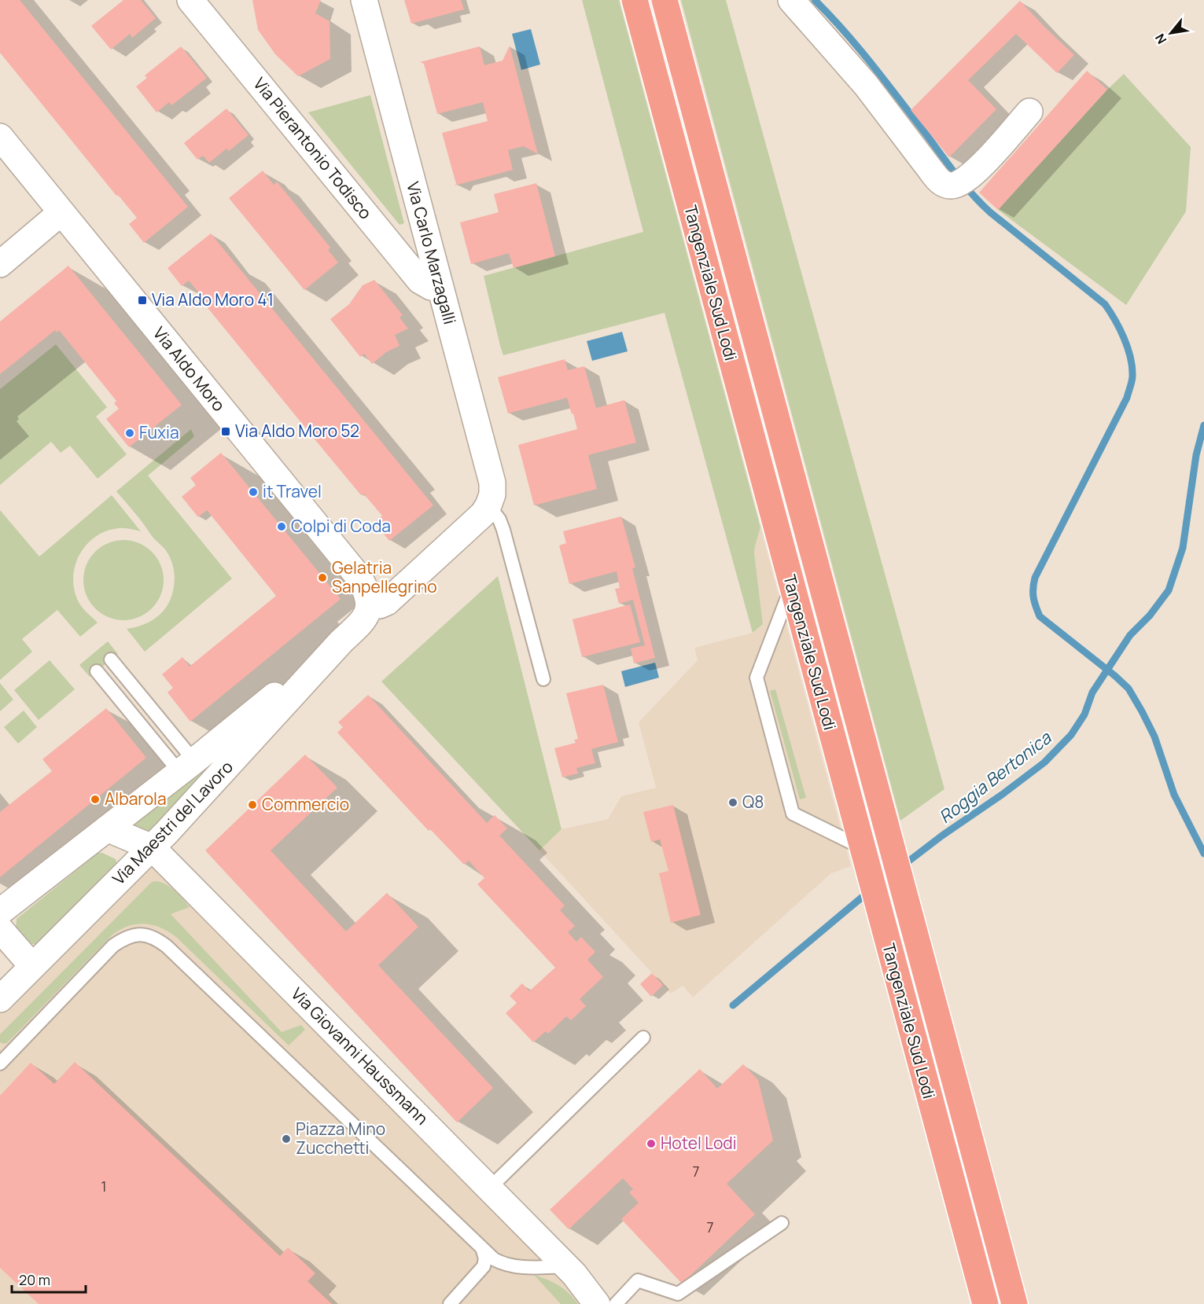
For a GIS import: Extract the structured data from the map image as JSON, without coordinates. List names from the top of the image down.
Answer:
{
  "streets": {
    "highway": ["Tangenziale Sud Lodi"],
    "street": [
      "Via Pierantonio Todisco",
      "Via Carlo Marzagalli",
      "Via Aldo Moro",
      "Via Maestri del Lavoro",
      "Via Giovanni Haussmann"
    ]
  },
  "crossings": [
    ["Via Pierantonio Todisco", "Via Carlo Marzagalli"],
    ["Via Aldo Moro", "Via Maestri del Lavoro"],
    ["Via Maestri del Lavoro", "Via Giovanni Haussmann"]
  ],
  "water": ["Roggia Bertonica"],
  "places": {
    "transit": ["Via Aldo Moro 41", "Via Aldo Moro 52"],
    "other": [
      "Fuxia",
      "it Travel",
      "Colpi di Coda",
      "Gelatria Sanpellegrino",
      "Albarola",
      "Q8",
      "Commercio",
      "Piazza Mino Zucchetti",
      "Hotel Lodi"
    ]
  },
  "house_numbers": ["7", "1", "7"],
  "scale_bar": "20 m",
  "north": "bottom left"
}
